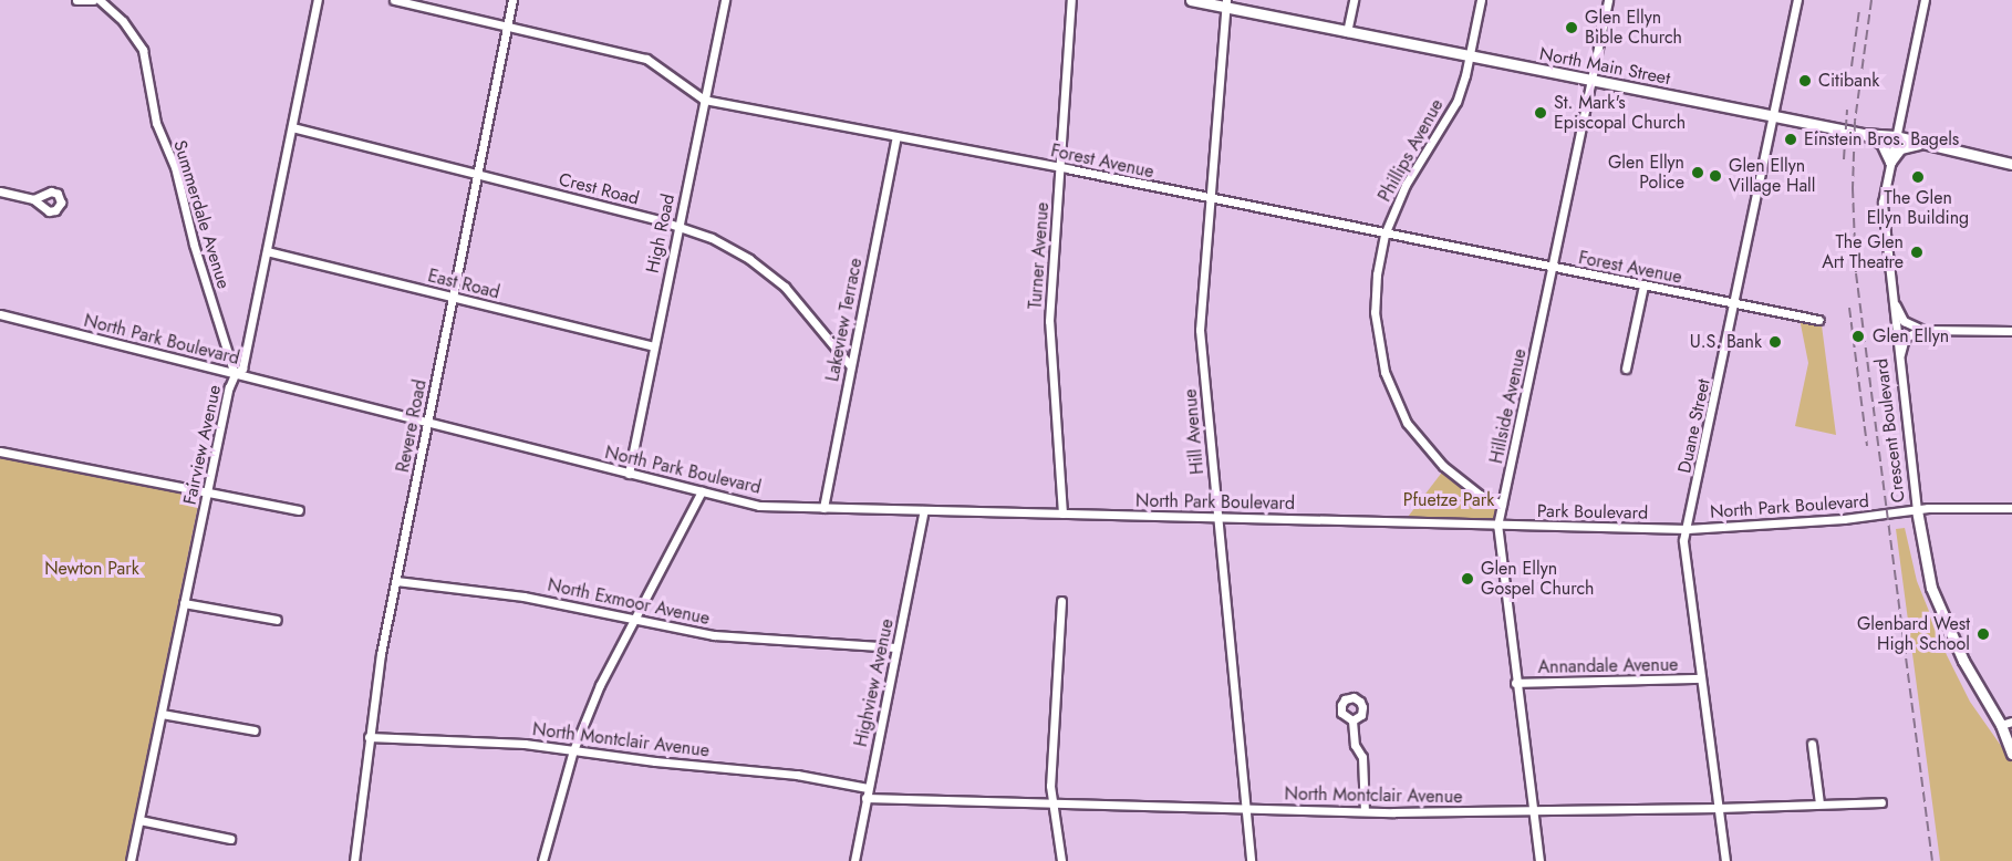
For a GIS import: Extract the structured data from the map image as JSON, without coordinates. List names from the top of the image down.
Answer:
{
  "streets": {
    "street": [
      "North Main Street",
      "Phillips Avenue",
      "Forest Avenue",
      "Crest Road",
      "Summerdale Avenue",
      "High Road",
      "Turner Avenue",
      "East Road",
      "Lakeview Terrace",
      "North Park Boulevard",
      "Hillside Avenue",
      "Revere Road",
      "Duane Street",
      "Crescent Boulevard",
      "Hill Avenue",
      "Fairview Avenue",
      "Park Boulevard",
      "North Exmoor Avenue",
      "Annandale Avenue",
      "Highview Avenue",
      "North Montclair Avenue"
    ]
  },
  "crossings": [
    ["North Main Street", "Phillips Avenue"],
    ["North Main Street", "Hillside Avenue"],
    ["North Main Street", "Duane Street"],
    ["North Main Street", "Crescent Boulevard"],
    ["North Main Street", "Hill Avenue"],
    ["Phillips Avenue", "Forest Avenue"],
    ["Phillips Avenue", "Hillside Avenue"],
    ["Forest Avenue", "High Road"],
    ["Forest Avenue", "Turner Avenue"],
    ["Forest Avenue", "Lakeview Terrace"],
    ["Forest Avenue", "Hillside Avenue"],
    ["Forest Avenue", "Revere Road"],
    ["Forest Avenue", "Duane Street"],
    ["Forest Avenue", "Hill Avenue"],
    ["Crest Road", "High Road"],
    ["Crest Road", "Lakeview Terrace"],
    ["Crest Road", "Revere Road"],
    ["Crest Road", "Fairview Avenue"],
    ["Summerdale Avenue", "North Park Boulevard"],
    ["Summerdale Avenue", "Fairview Avenue"],
    ["High Road", "East Road"],
    ["High Road", "North Park Boulevard"],
    ["Turner Avenue", "North Park Boulevard"],
    ["East Road", "Revere Road"],
    ["East Road", "Fairview Avenue"],
    ["Lakeview Terrace", "North Park Boulevard"],
    ["North Park Boulevard", "Hillside Avenue"],
    ["North Park Boulevard", "Revere Road"],
    ["North Park Boulevard", "Duane Street"],
    ["North Park Boulevard", "Crescent Boulevard"],
    ["North Park Boulevard", "Hill Avenue"],
    ["North Park Boulevard", "Fairview Avenue"],
    ["North Park Boulevard", "Park Boulevard"],
    ["North Park Boulevard", "Highview Avenue"],
    ["Hillside Avenue", "Park Boulevard"],
    ["Hillside Avenue", "Annandale Avenue"],
    ["Hillside Avenue", "North Montclair Avenue"],
    ["Revere Road", "North Exmoor Avenue"],
    ["Revere Road", "North Montclair Avenue"],
    ["Duane Street", "Park Boulevard"],
    ["Duane Street", "Annandale Avenue"],
    ["Duane Street", "North Montclair Avenue"],
    ["Hill Avenue", "North Montclair Avenue"],
    ["North Exmoor Avenue", "Highview Avenue"],
    ["Highview Avenue", "North Montclair Avenue"]
  ],
  "parks": ["Pfuetze Park", "Newton Park"],
  "places": [
    "Glen Ellyn Bible Church",
    "Citibank",
    "St. Mark's Episcopal Church",
    "Einstein Bros. Bagels",
    "Glen Ellyn Police",
    "Glen Ellyn Village Hall",
    "The Glen Ellyn Building",
    "The Glen Art Theatre",
    "Glen Ellyn",
    "U.S. Bank",
    "Glen Ellyn Gospel Church",
    "Glenbard West High School"
  ]
}
